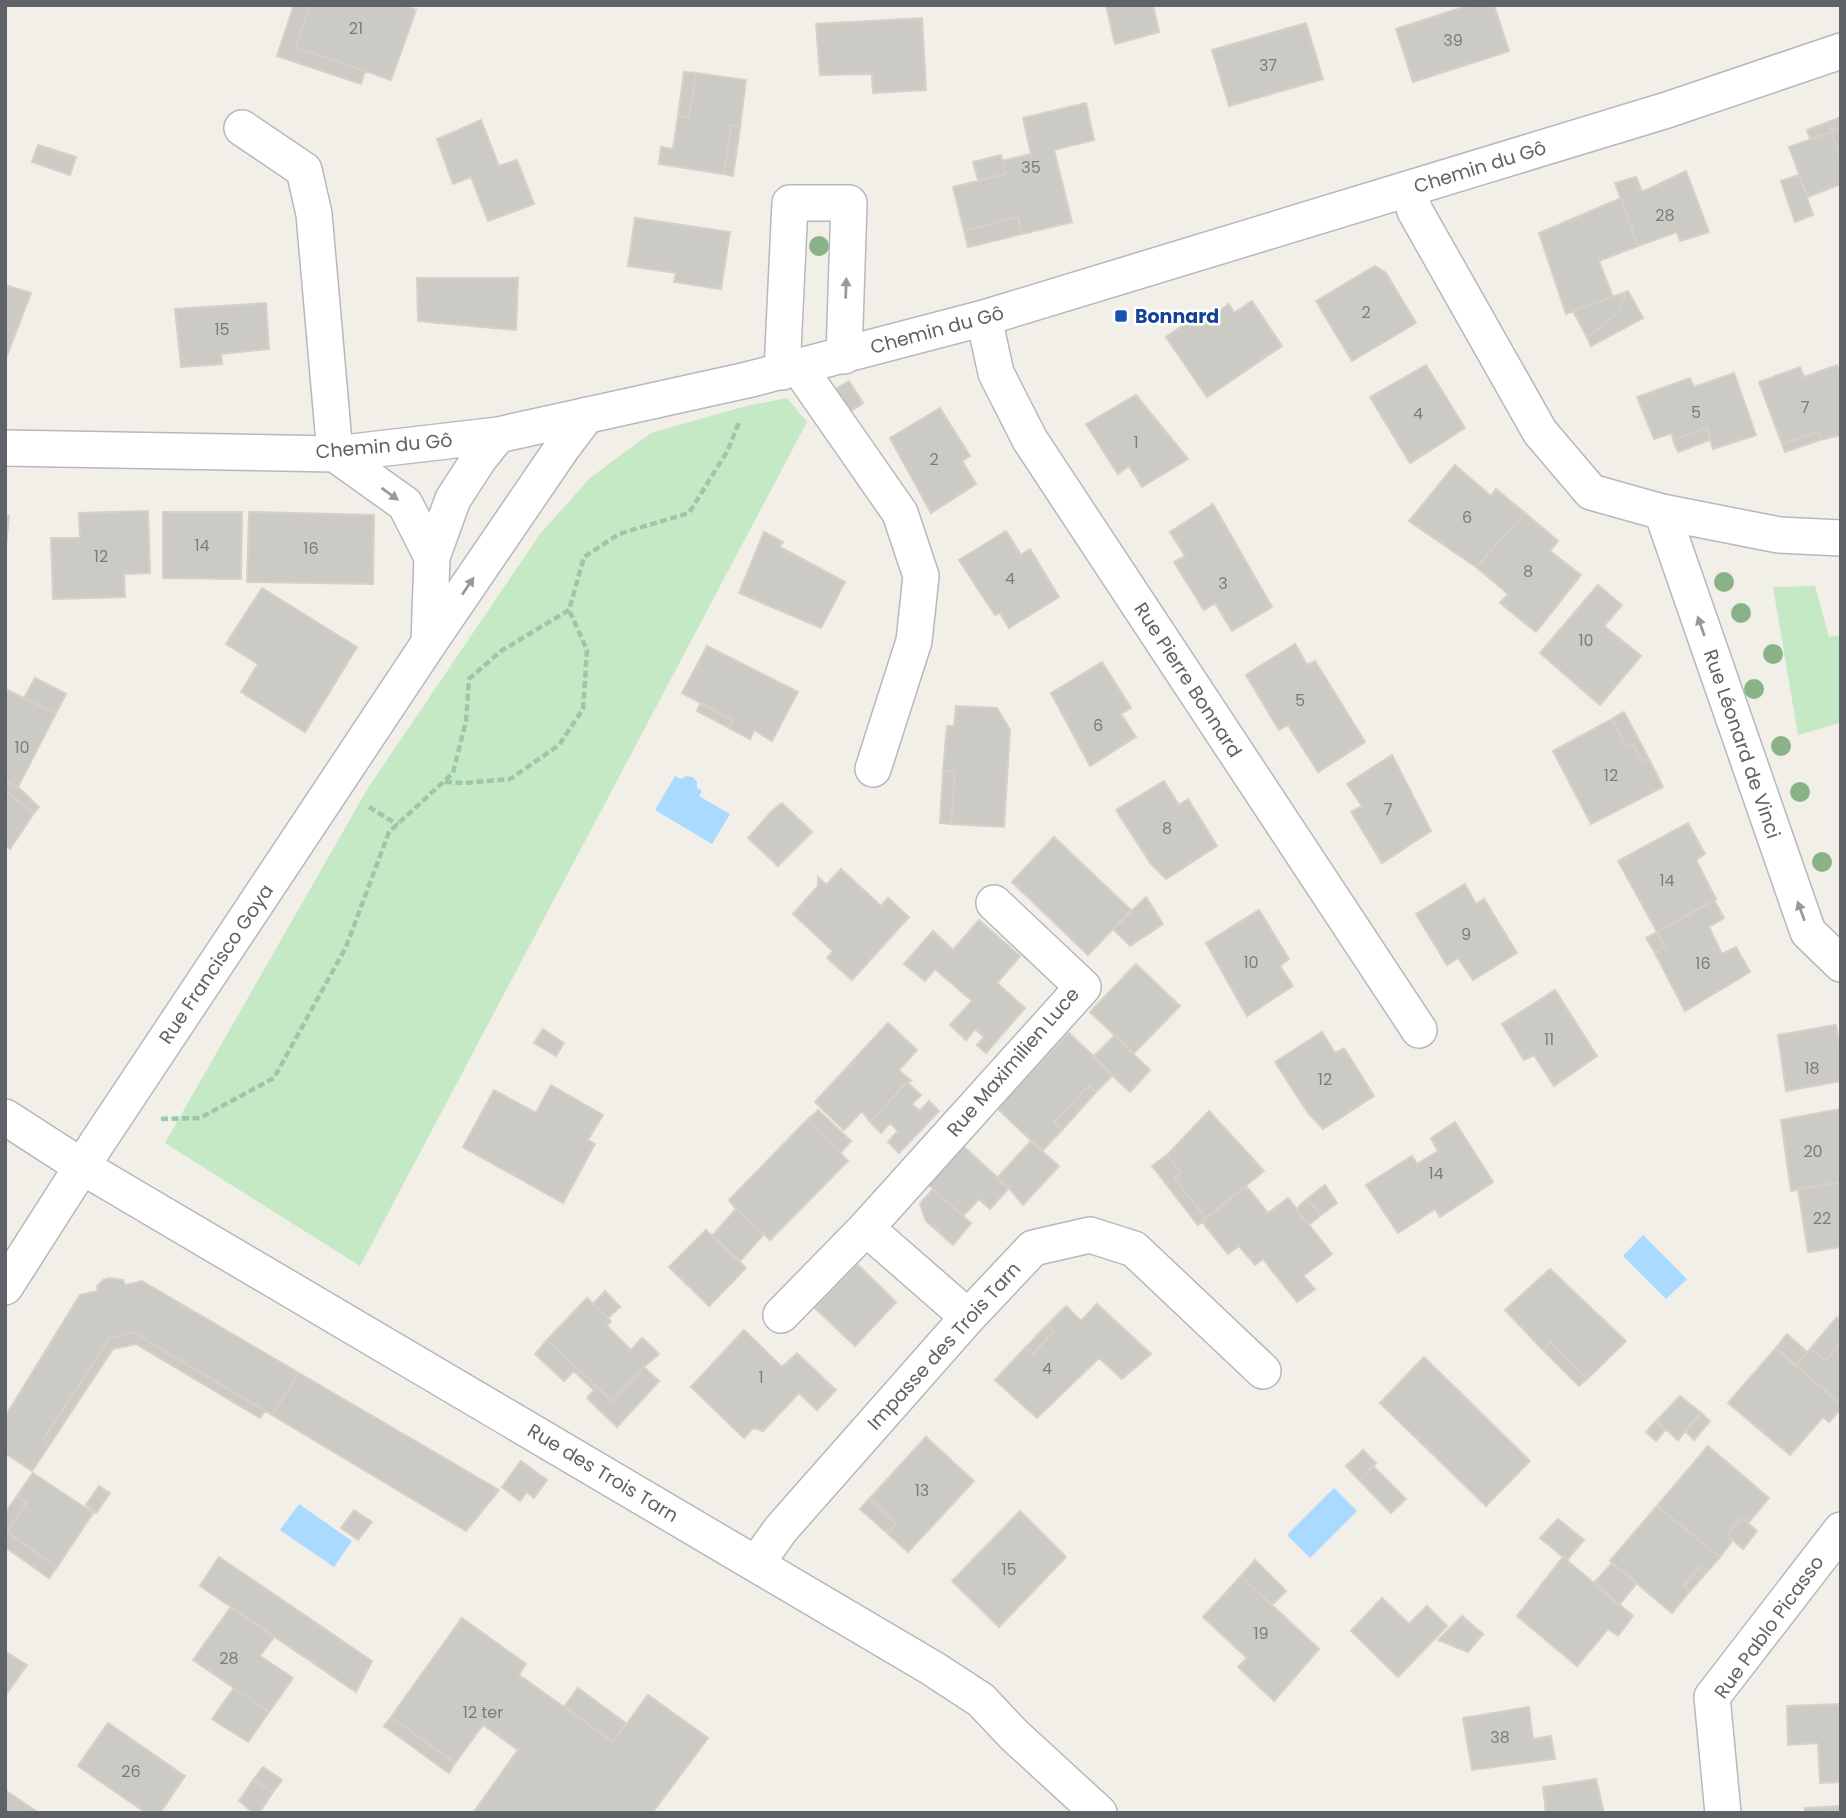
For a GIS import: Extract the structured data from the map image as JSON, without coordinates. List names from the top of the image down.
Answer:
{
  "streets": {
    "street": [
      "Chemin du Gô",
      "Rue Pierre Bonnard",
      "Rue Léonard de Vinci",
      "Rue Francisco Goya",
      "Rue Maximilien Luce",
      "Impasse des Trois Tarn",
      "Rue des Trois Tarn",
      "Rue Pablo Picasso"
    ]
  },
  "crossings": [
    ["Chemin du Gô", "Rue Pierre Bonnard"],
    ["Chemin du Gô", "Rue Francisco Goya"],
    ["Rue Francisco Goya", "Rue des Trois Tarn"],
    ["Impasse des Trois Tarn", "Rue des Trois Tarn"]
  ],
  "one_way": ["Rue Léonard de Vinci"],
  "places": {
    "transit": ["Bonnard"]
  },
  "house_numbers": [
    "21",
    "39",
    "37",
    "35",
    "28",
    "2",
    "15",
    "7",
    "5",
    "4",
    "1",
    "2",
    "6",
    "14",
    "16",
    "12",
    "8",
    "4",
    "3",
    "10",
    "5",
    "6",
    "10",
    "12",
    "7",
    "8",
    "14",
    "9",
    "10",
    "16",
    "11",
    "18",
    "12",
    "20",
    "14",
    "22",
    "4",
    "1",
    "13",
    "15",
    "19",
    "28",
    "12 ter",
    "38",
    "26"
  ]
}
